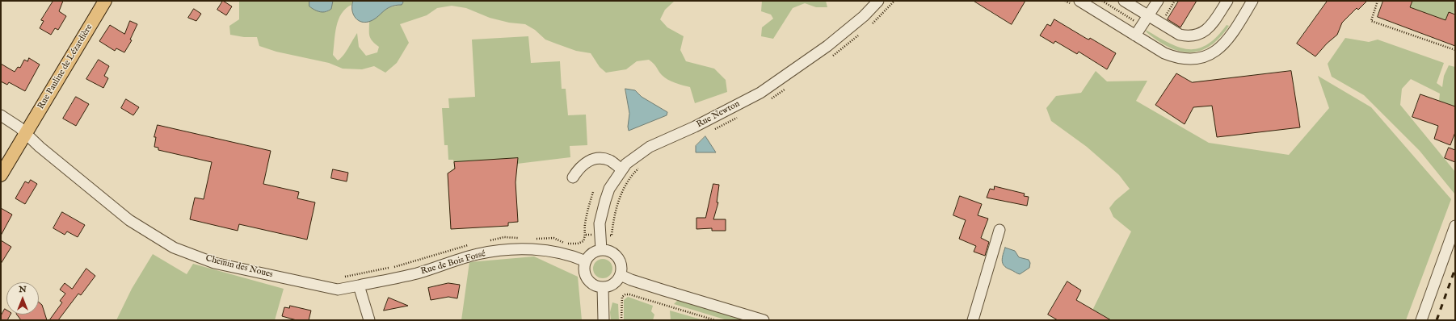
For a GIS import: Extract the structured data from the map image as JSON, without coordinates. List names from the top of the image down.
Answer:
{
  "streets": {
    "main road": ["Rue Pauline de Lézardière"],
    "street": ["Rue Newton", "Rue de Bois Fossé", "Chemin des Noues"]
  },
  "crossings": [
    ["Rue Pauline de Lézardière", "Chemin des Noues"],
    ["Rue Newton", "Rue de Bois Fossé"],
    ["Rue de Bois Fossé", "Chemin des Noues"]
  ],
  "north": "top"
}
